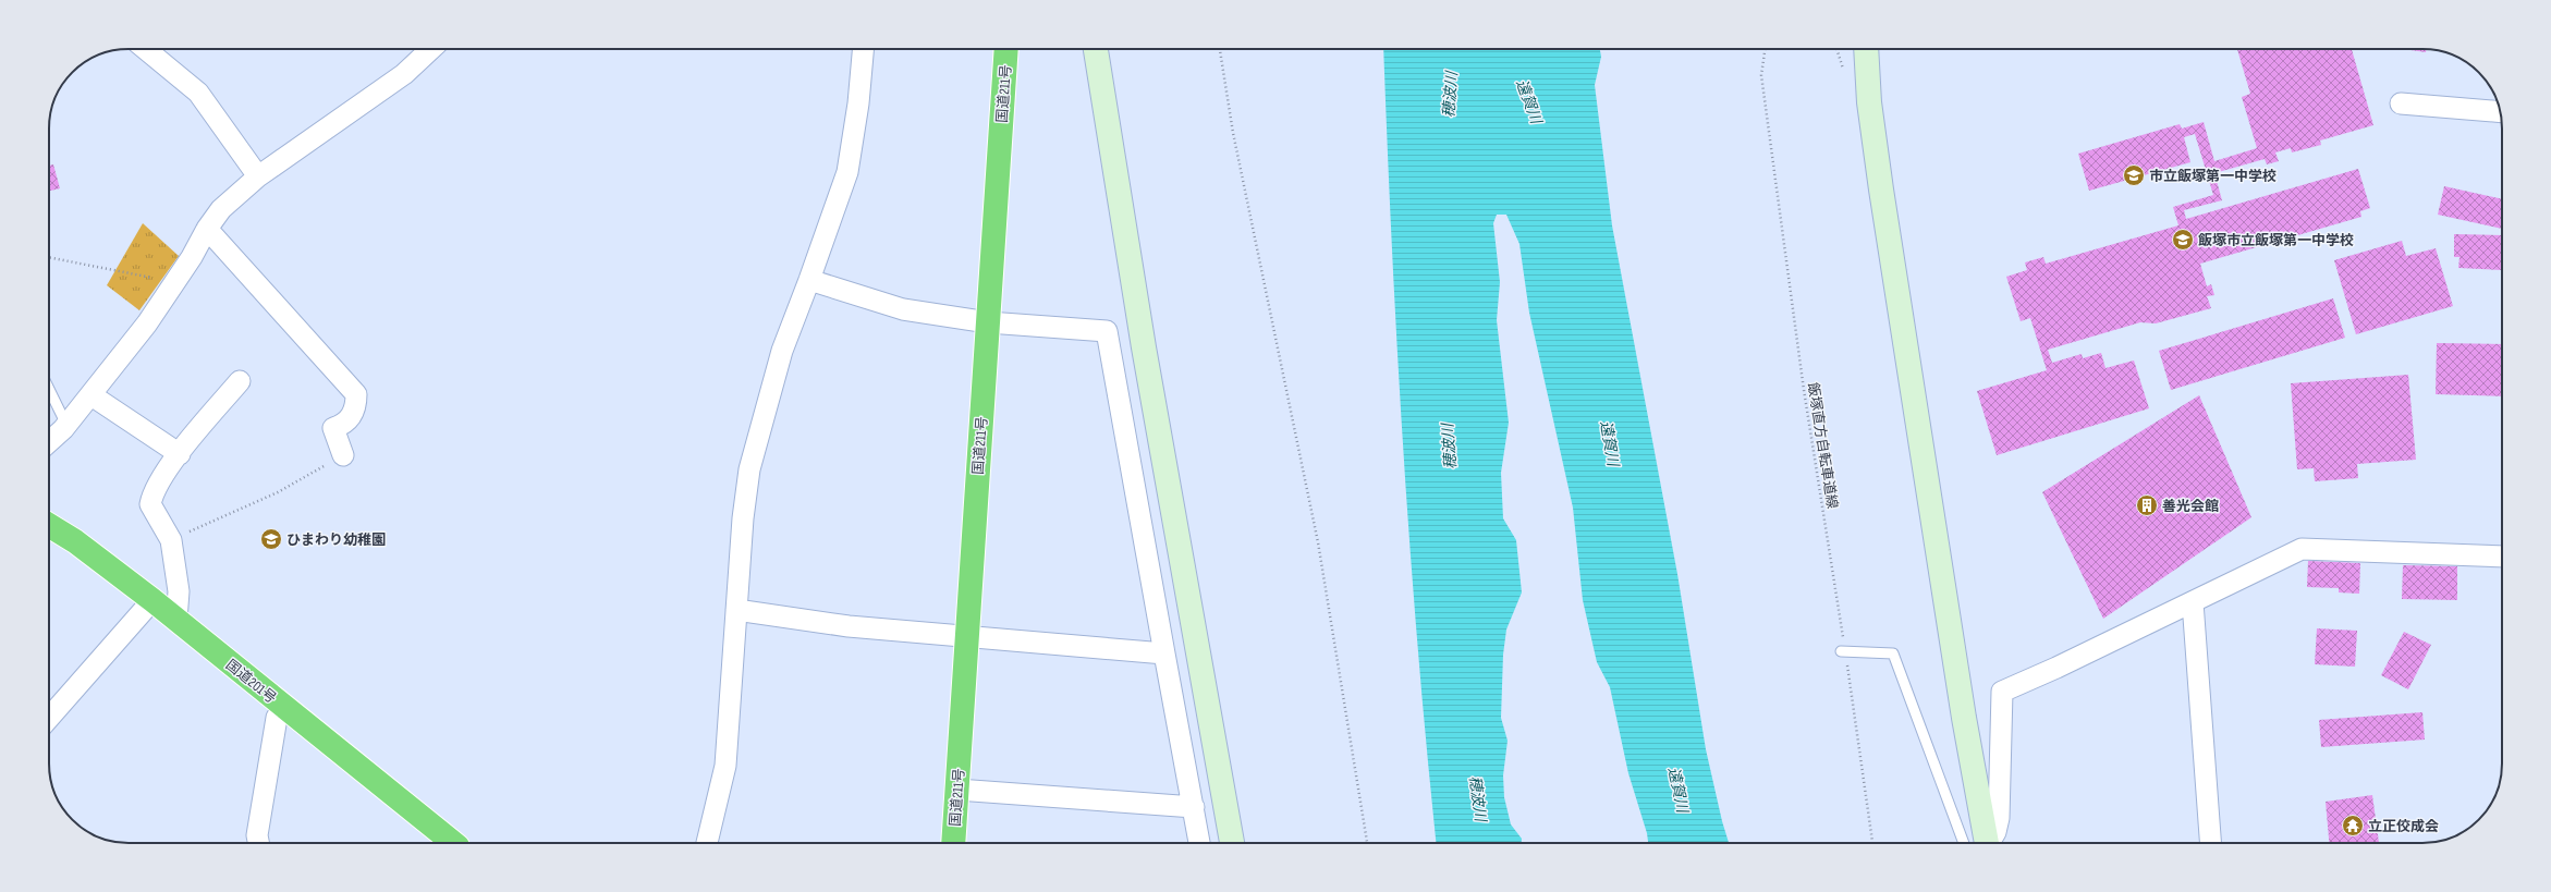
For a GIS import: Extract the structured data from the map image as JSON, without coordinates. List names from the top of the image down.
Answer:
{
  "streets": {
    "highway": ["国道211号", "国道201号"],
    "path": ["飯塚直方自転車道線"]
  },
  "water": ["穂波川", "遠賀川"],
  "places": {
    "school or university": ["市立飯塚第一中学校", "飯塚市立飯塚第一中学校", "ひまわり幼稚園"],
    "building": ["善光会館"],
    "temple": ["立正佼成会"]
  }
}
